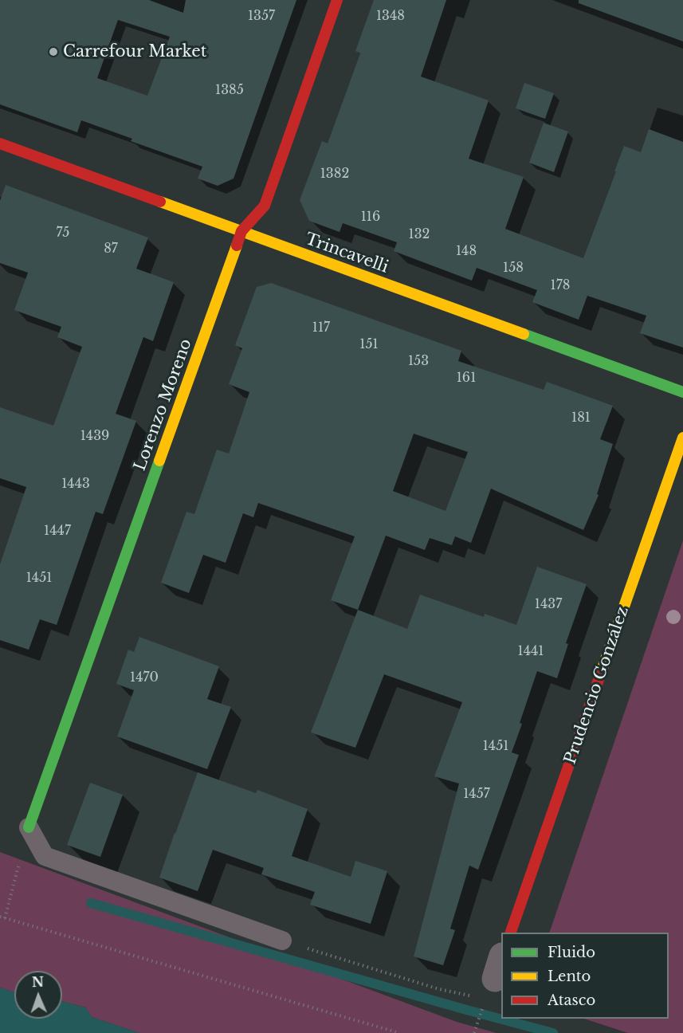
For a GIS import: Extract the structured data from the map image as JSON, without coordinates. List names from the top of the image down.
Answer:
{
  "streets": {
    "street": ["Trincavelli", "Lorenzo Moreno", "Prudencio González"]
  },
  "crossings": [
    ["Trincavelli", "Lorenzo Moreno"]
  ],
  "places": ["Carrefour Market"],
  "house_numbers": [
    "1357",
    "1348",
    "1385",
    "1382",
    "116",
    "75",
    "132",
    "87",
    "148",
    "158",
    "178",
    "117",
    "151",
    "153",
    "161",
    "181",
    "1439",
    "1443",
    "1447",
    "1451",
    "1437",
    "1441",
    "1470",
    "1451",
    "1457"
  ],
  "legend": ["Fluido", "Lento", "Atasco"],
  "north": "top"
}
